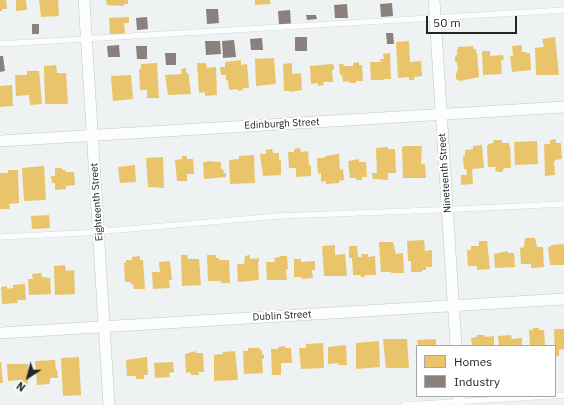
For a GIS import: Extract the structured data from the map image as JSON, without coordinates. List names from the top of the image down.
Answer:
{
  "streets": {
    "street": [
      "Edinburgh Street",
      "Nineteenth Street",
      "Eighteenth Street",
      "Dublin Street"
    ]
  },
  "crossings": [
    ["Edinburgh Street", "Nineteenth Street"],
    ["Edinburgh Street", "Eighteenth Street"],
    ["Nineteenth Street", "Dublin Street"],
    ["Eighteenth Street", "Dublin Street"]
  ],
  "legend": ["Homes", "Industry"],
  "scale_bar": "50 m",
  "north": "bottom left"
}
